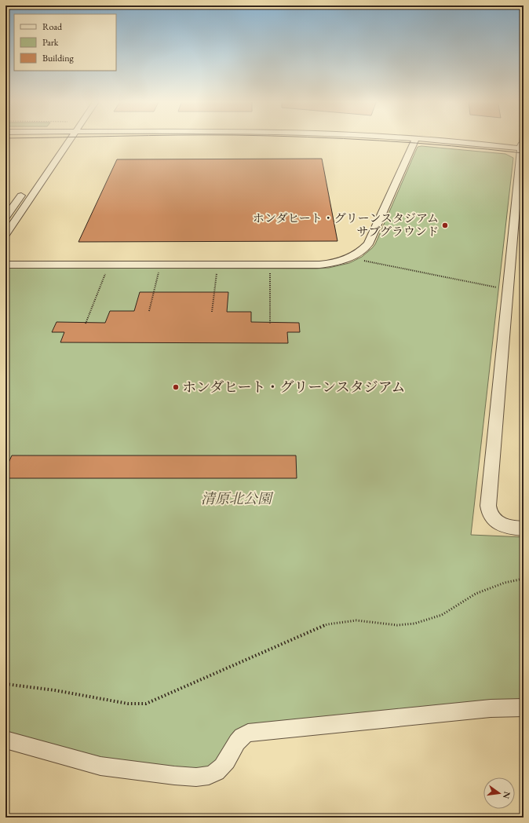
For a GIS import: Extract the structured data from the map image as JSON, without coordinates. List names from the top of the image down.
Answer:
{
  "parks": ["清原北公園"],
  "places": ["ホンダヒート・グリーンスタジアム サブグラウンド", "ホンダヒート・グリーンスタジアム"],
  "legend": ["Road", "Park", "Building"],
  "north": "right"
}
